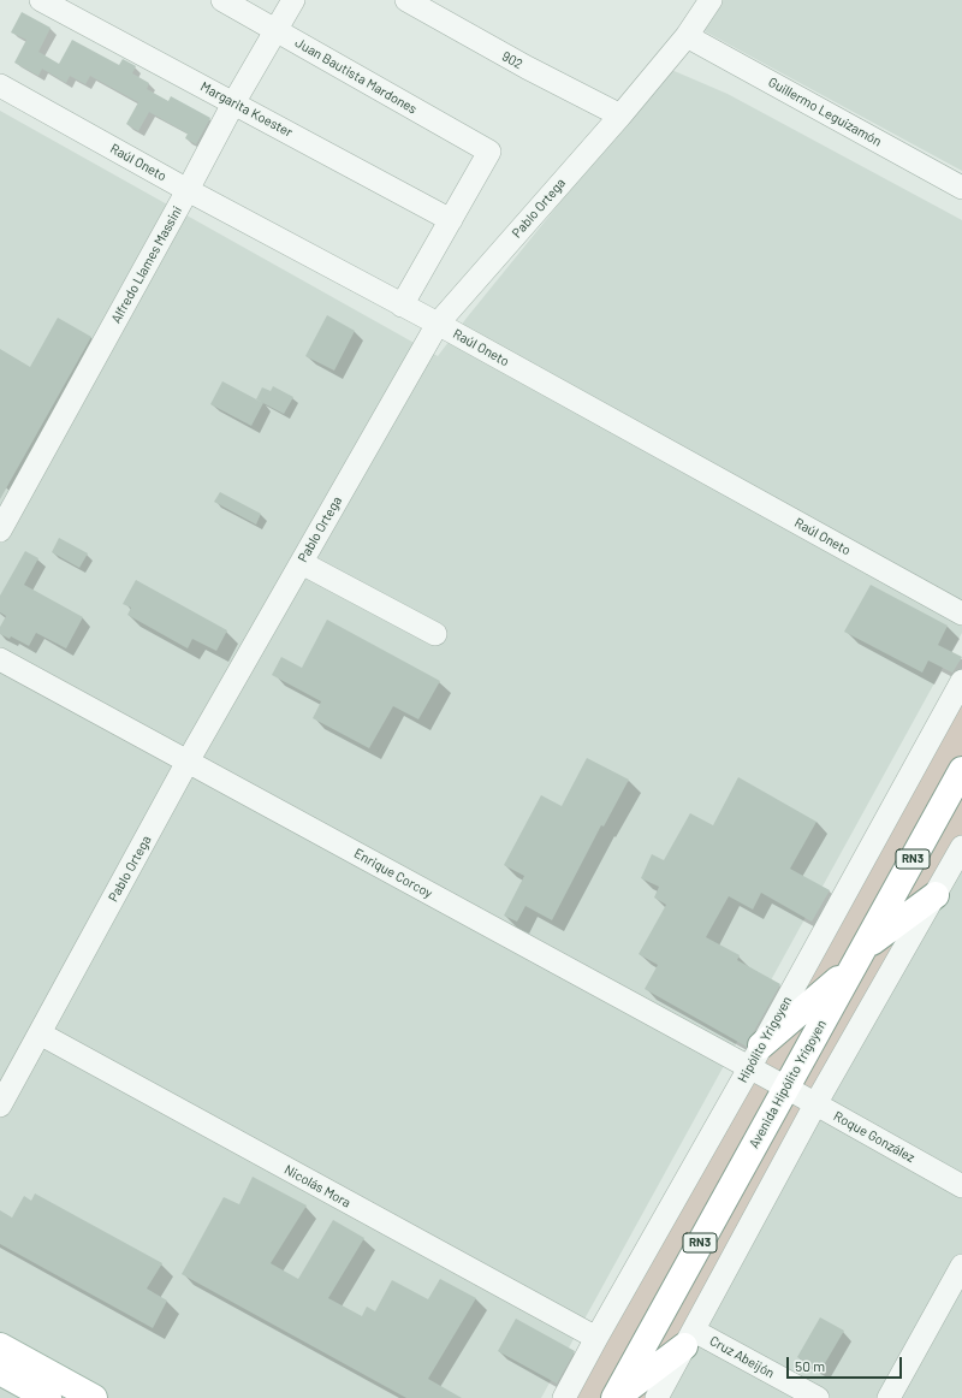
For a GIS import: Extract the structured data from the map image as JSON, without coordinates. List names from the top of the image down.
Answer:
{
  "streets": {
    "main road": ["RN3", "Avenida Hipólito Yrigoyen"],
    "street": [
      "902",
      "Juan Bautista Mardones",
      "Margarita Koester",
      "Guillermo Leguizamón",
      "Raúl Oneto",
      "Pablo Ortega",
      "Alfredo Llames Massini",
      "Enrique Corcoy",
      "Hipólito Yrigoyen",
      "Roque González",
      "Nicolás Mora",
      "Cruz Abeijón"
    ]
  },
  "crossings": [
    ["902", "Pablo Ortega"],
    ["Juan Bautista Mardones", "Margarita Koester"],
    ["Juan Bautista Mardones", "Alfredo Llames Massini"],
    ["Margarita Koester", "Alfredo Llames Massini"],
    ["Guillermo Leguizamón", "Pablo Ortega"],
    ["Raúl Oneto", "Pablo Ortega"],
    ["Raúl Oneto", "Alfredo Llames Massini"],
    ["Pablo Ortega", "Enrique Corcoy"],
    ["Pablo Ortega", "Nicolás Mora"],
    ["Enrique Corcoy", "Hipólito Yrigoyen"],
    ["Enrique Corcoy", "Avenida Hipólito Yrigoyen"],
    ["Enrique Corcoy", "Roque González"],
    ["Hipólito Yrigoyen", "Nicolás Mora"],
    ["Avenida Hipólito Yrigoyen", "Roque González"]
  ],
  "scale_bar": "50 m"
}
